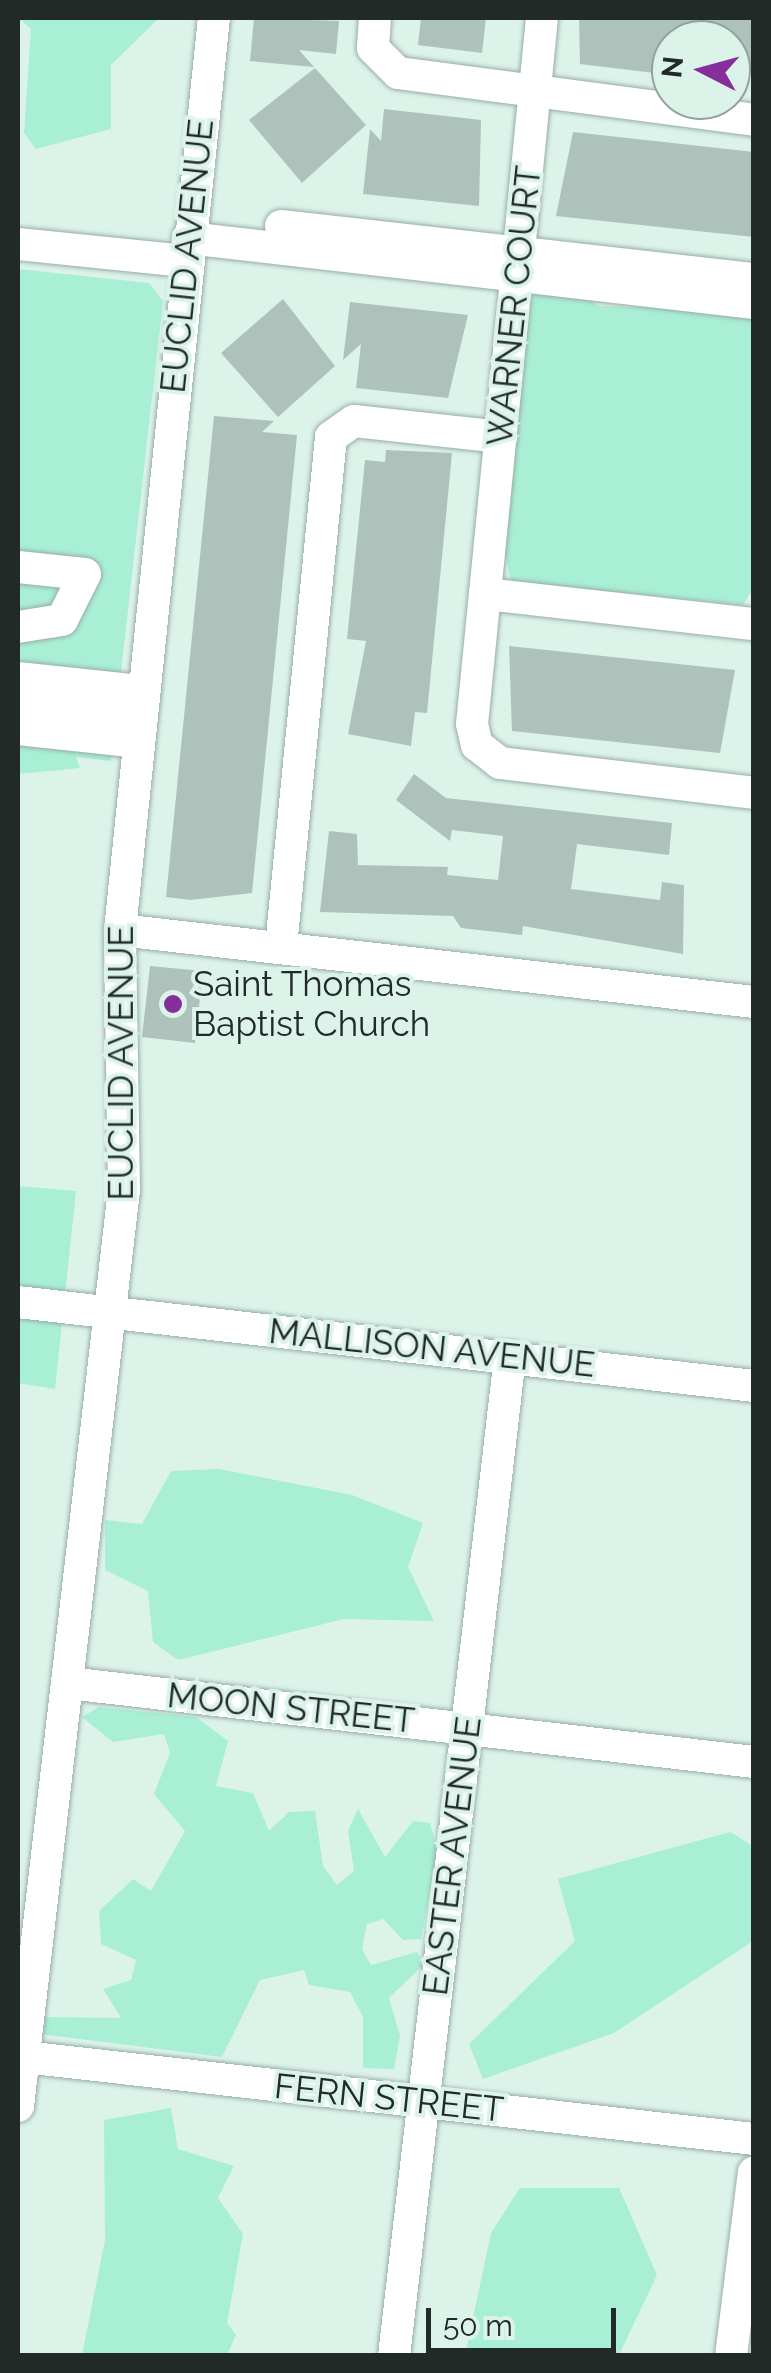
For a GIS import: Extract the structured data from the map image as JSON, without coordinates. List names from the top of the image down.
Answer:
{
  "streets": {
    "street": [
      "EUCLID AVENUE",
      "WARNER COURT",
      "MALLISON AVENUE",
      "MOON STREET",
      "EASTER AVENUE",
      "FERN STREET"
    ]
  },
  "crossings": [
    ["EUCLID AVENUE", "MALLISON AVENUE"],
    ["EUCLID AVENUE", "MOON STREET"],
    ["EUCLID AVENUE", "FERN STREET"],
    ["MALLISON AVENUE", "EASTER AVENUE"],
    ["MOON STREET", "EASTER AVENUE"],
    ["EASTER AVENUE", "FERN STREET"]
  ],
  "places": ["Saint Thomas Baptist Church"],
  "scale_bar": "50 m",
  "north": "left"
}
